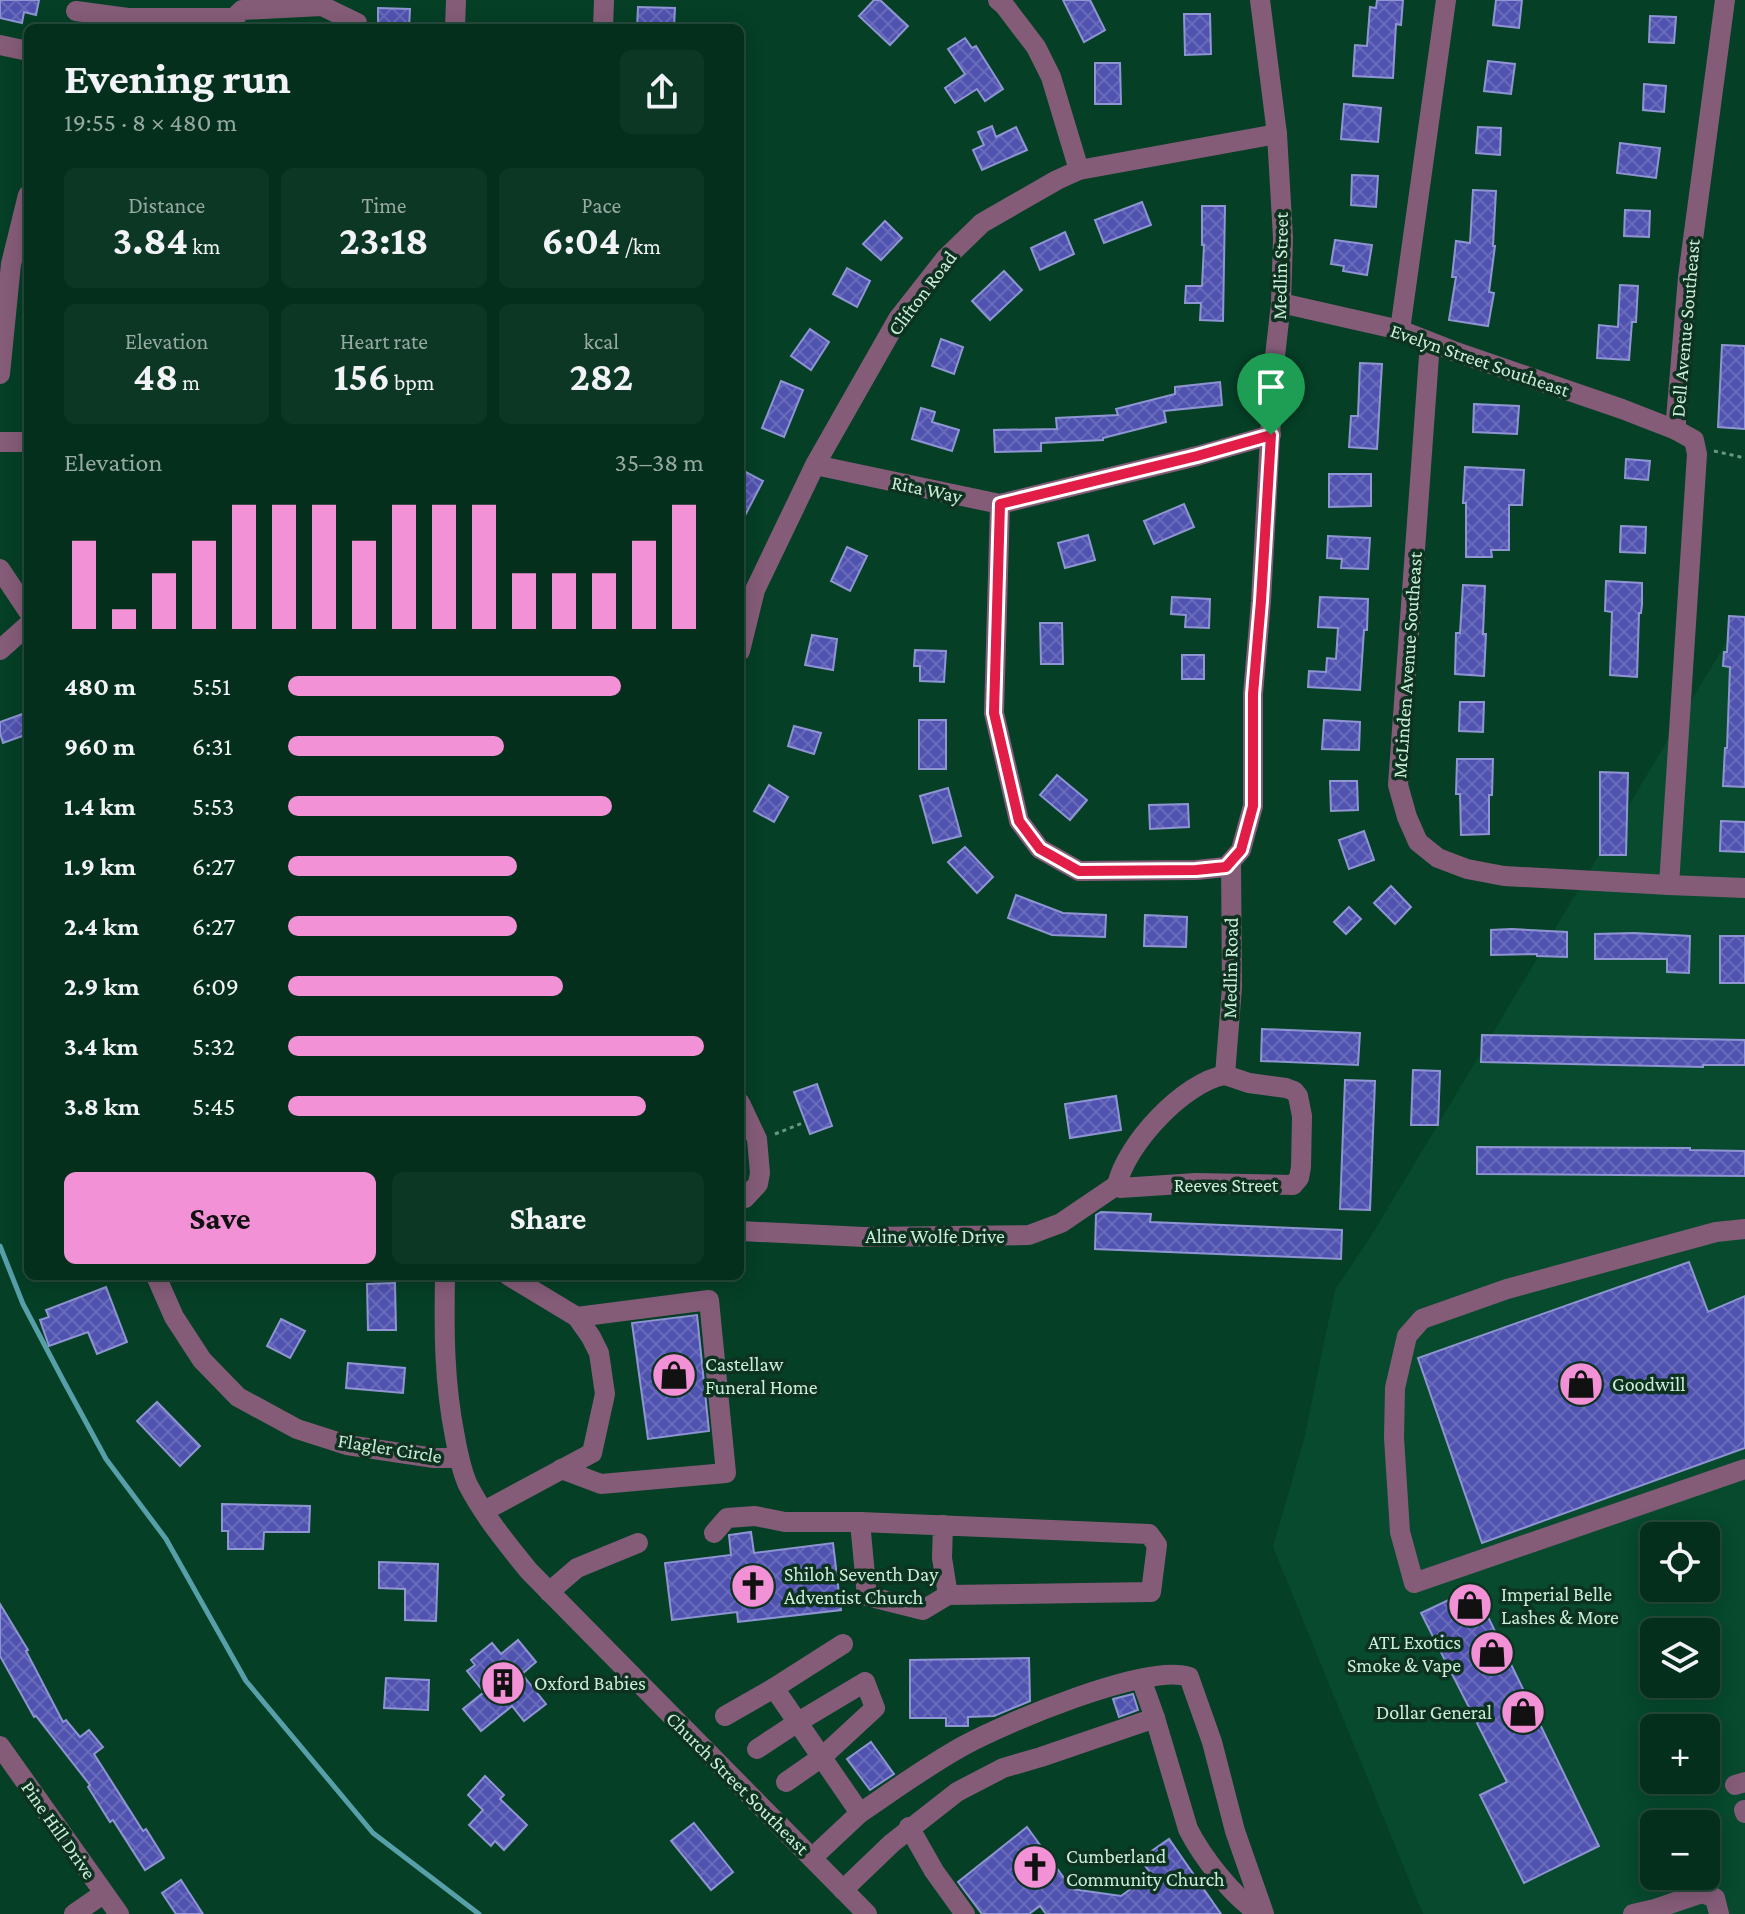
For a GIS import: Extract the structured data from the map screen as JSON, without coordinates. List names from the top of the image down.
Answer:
{
  "streets": {
    "street": [
      "Medlin Street",
      "Clifton Road",
      "Dell Avenue Southeast",
      "Evelyn Street Southeast",
      "Rita Way",
      "McLinden Avenue Southeast",
      "Medlin Road",
      "Reeves Street",
      "Aline Wolfe Drive",
      "Flagler Circle",
      "Church Street Southeast",
      "Pine Hill Drive"
    ]
  },
  "crossings": [
    ["Medlin Street", "Clifton Road"],
    ["Medlin Street", "Evelyn Street Southeast"],
    ["Medlin Street", "Rita Way"],
    ["Medlin Street", "Medlin Road"],
    ["Clifton Road", "Rita Way"],
    ["Dell Avenue Southeast", "Evelyn Street Southeast"],
    ["Dell Avenue Southeast", "McLinden Avenue Southeast"],
    ["Evelyn Street Southeast", "McLinden Avenue Southeast"],
    ["Medlin Road", "Reeves Street"],
    ["Reeves Street", "Aline Wolfe Drive"],
    ["Flagler Circle", "Church Street Southeast"]
  ],
  "places": {
    "shop": [
      "Castellaw Funeral Home",
      "Goodwill",
      "Imperial Belle Lashes & More",
      "ATL Exotics Smoke & Vape",
      "Dollar General"
    ],
    "church": ["Shiloh Seventh Day Adventist Church", "Cumberland Community Church"],
    "building": ["Oxford Babies"]
  },
  "page": {
    "heading": ["Evening run", "19:55 · 8 × 480 m"],
    "stats": [
      ["Distance", "3.84 km"],
      ["Time", "23:18"],
      ["Pace", "6:04 /km"],
      ["Elevation", "48 m"],
      ["Heart rate", "156 bpm"],
      ["kcal", "282"]
    ],
    "chart": ["Elevation", "35–38 m"],
    "list": [
      {
        "name": "480 m",
        "note": "5:51"
      },
      {
        "name": "960 m",
        "note": "6:31"
      },
      {
        "name": "1.4 km",
        "note": "5:53"
      },
      {
        "name": "1.9 km",
        "note": "6:27"
      },
      {
        "name": "2.4 km",
        "note": "6:27"
      },
      {
        "name": "2.9 km",
        "note": "6:09"
      },
      {
        "name": "3.4 km",
        "note": "5:32"
      },
      {
        "name": "3.8 km",
        "note": "5:45"
      }
    ],
    "buttons": ["Save", "Share"],
    "map_buttons": ["+", "−"]
  }
}
